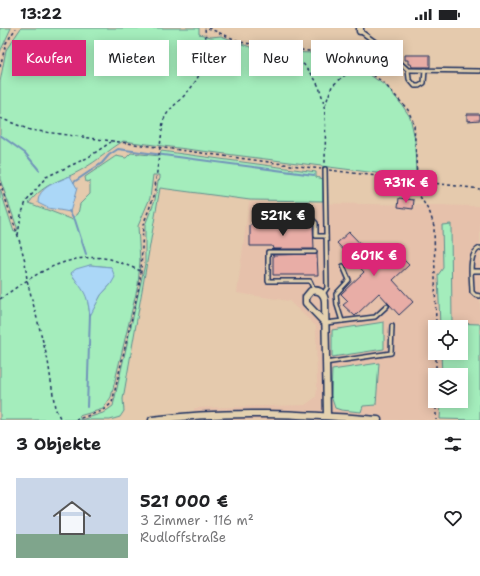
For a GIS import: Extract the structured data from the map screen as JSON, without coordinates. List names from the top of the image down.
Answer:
{
  "page": {
    "status": "13:22",
    "chip": [
      "Kaufen",
      "Mieten",
      "Filter",
      "Neu",
      "Wohnung"
    ],
    "price": ["731K €", "521K €", "601K €"],
    "heading": "3 Objekte",
    "list": [
      {
        "name": "521 000 €",
        "note": "3 Zimmer · 116 m² · Rudloffstraße"
      }
    ]
  }
}
